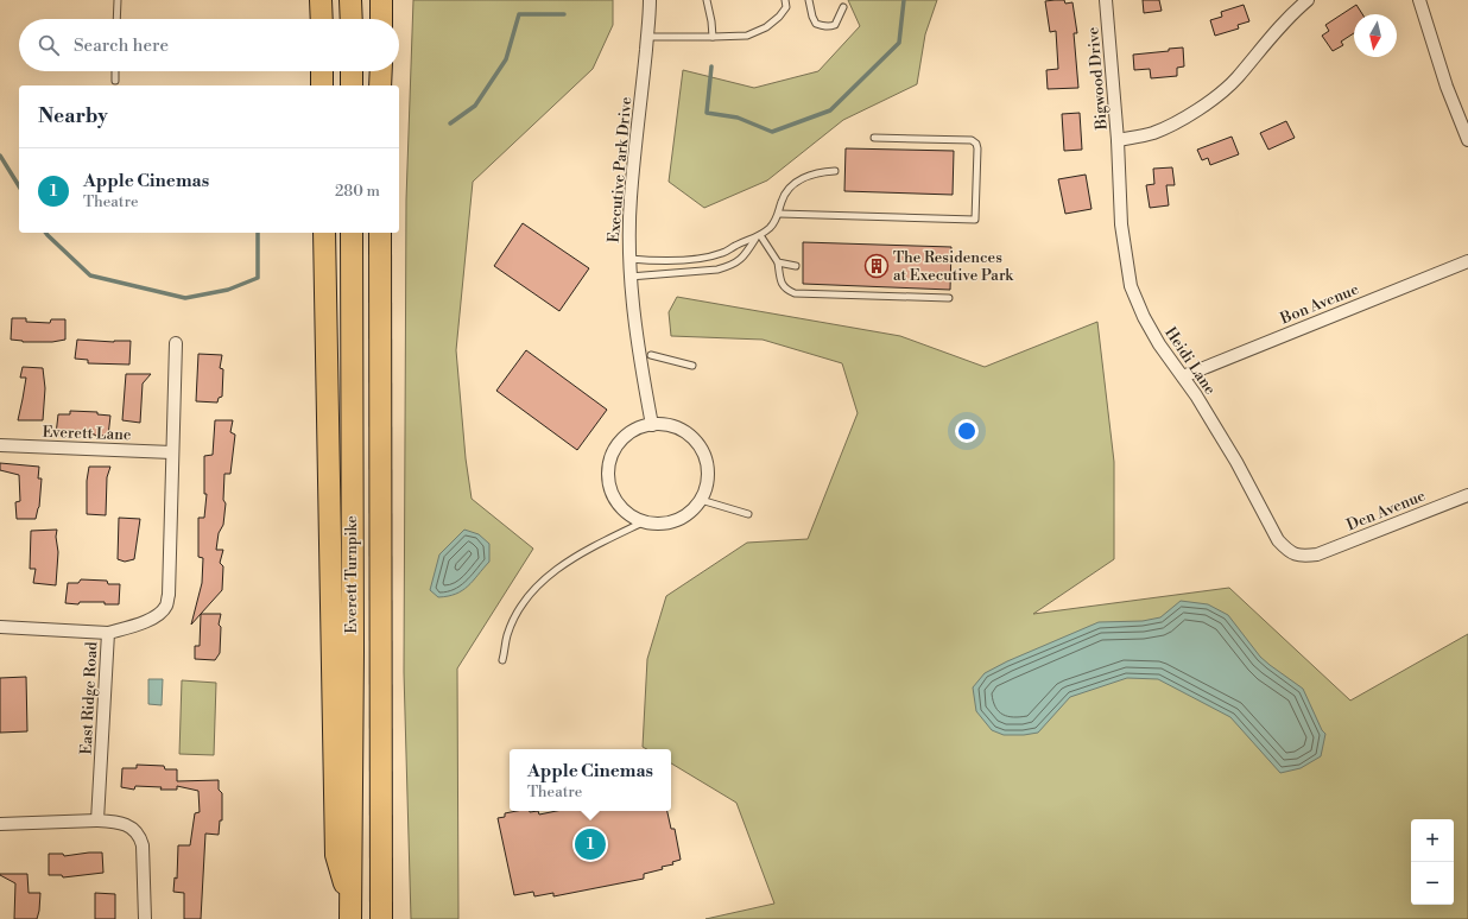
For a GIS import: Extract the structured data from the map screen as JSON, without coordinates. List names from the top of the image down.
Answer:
{
  "streets": {
    "highway": ["Everett Turnpike"],
    "street": [
      "Bigwood Drive",
      "Executive Park Drive",
      "Bon Avenue",
      "Heidi Lane",
      "Everett Lane",
      "Den Avenue",
      "East Ridge Road"
    ]
  },
  "crossings": [
    ["Bigwood Drive", "Heidi Lane"],
    ["Bon Avenue", "Heidi Lane"],
    ["Heidi Lane", "Den Avenue"],
    ["Everett Lane", "East Ridge Road"]
  ],
  "places": {
    "building": ["The Residences at Executive Park"]
  },
  "north": "bottom",
  "page": {
    "search": "Search here",
    "heading": "Nearby",
    "list": [
      {
        "mark": "1",
        "name": "Apple Cinemas",
        "note": "Theatre",
        "value": "280 m"
      }
    ],
    "popup": ["Apple Cinemas", "Theatre"],
    "map_buttons": ["+", "−"],
    "pins": "1"
  }
}
